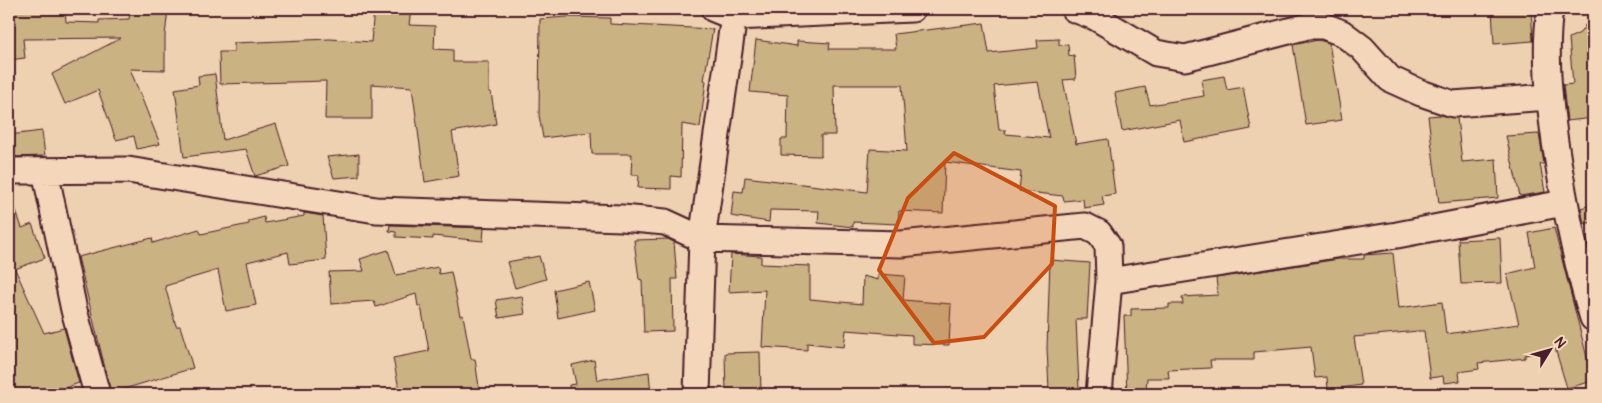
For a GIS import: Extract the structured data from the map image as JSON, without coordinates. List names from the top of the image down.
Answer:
{
  "north": "top right"
}
